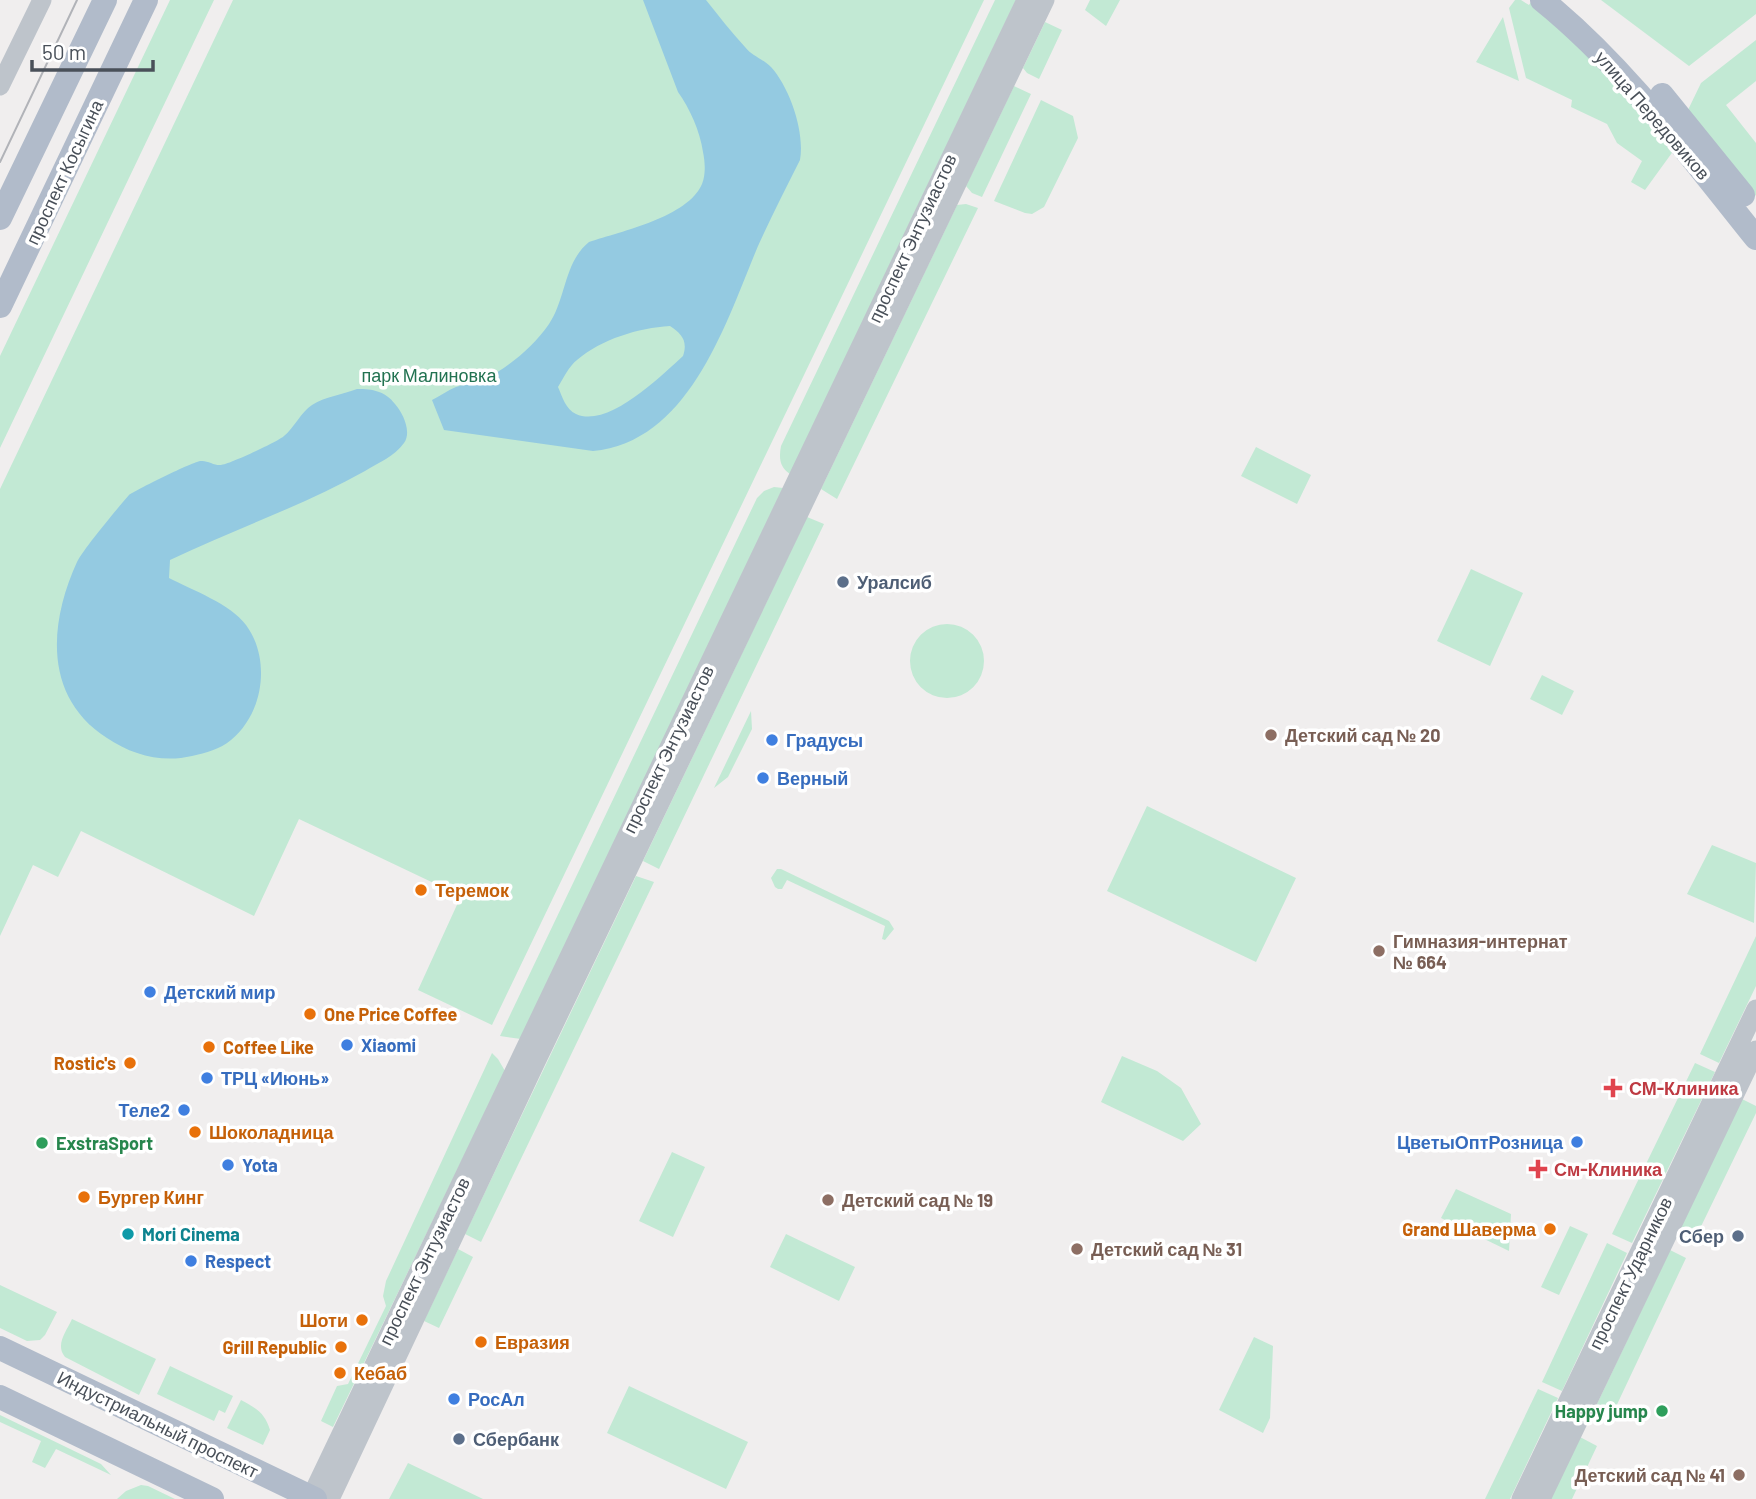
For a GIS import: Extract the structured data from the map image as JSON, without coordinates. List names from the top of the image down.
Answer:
{
  "streets": {
    "main road": ["улица Передовиков", "проспект Косыгина", "Индустриальный проспект"],
    "street": ["проспект Энтузиастов", "проспект Ударников"]
  },
  "crossings": [
    ["проспект Энтузиастов", "Индустриальный проспект"]
  ],
  "parks": ["парк Малиновка"],
  "places": {
    "other": [
      "Уралсиб",
      "Детский сад № 20",
      "Градусы",
      "Верный",
      "Теремок",
      "Гимназия-интернат № 664",
      "Детский мир",
      "One Price Coffee",
      "Xiaomi",
      "Coffee Like",
      "Rostic's",
      "ТРЦ «Июнь»",
      "Теле2",
      "Шоколадница",
      "ЦветыОптРозница",
      "ExstraSport",
      "Yota",
      "Бургер Кинг",
      "Детский сад № 19",
      "Grand Шаверма",
      "Mori Cinema",
      "Сбер",
      "Детский сад № 31",
      "Respect",
      "Шоти",
      "Евразия",
      "Grill Republic",
      "Кебаб",
      "РосАл",
      "Happy jump",
      "Сбербанк",
      "Детский сад № 41"
    ],
    "health": ["СМ-Клиника", "См-Клиника"]
  },
  "scale_bar": "50 m"
}
